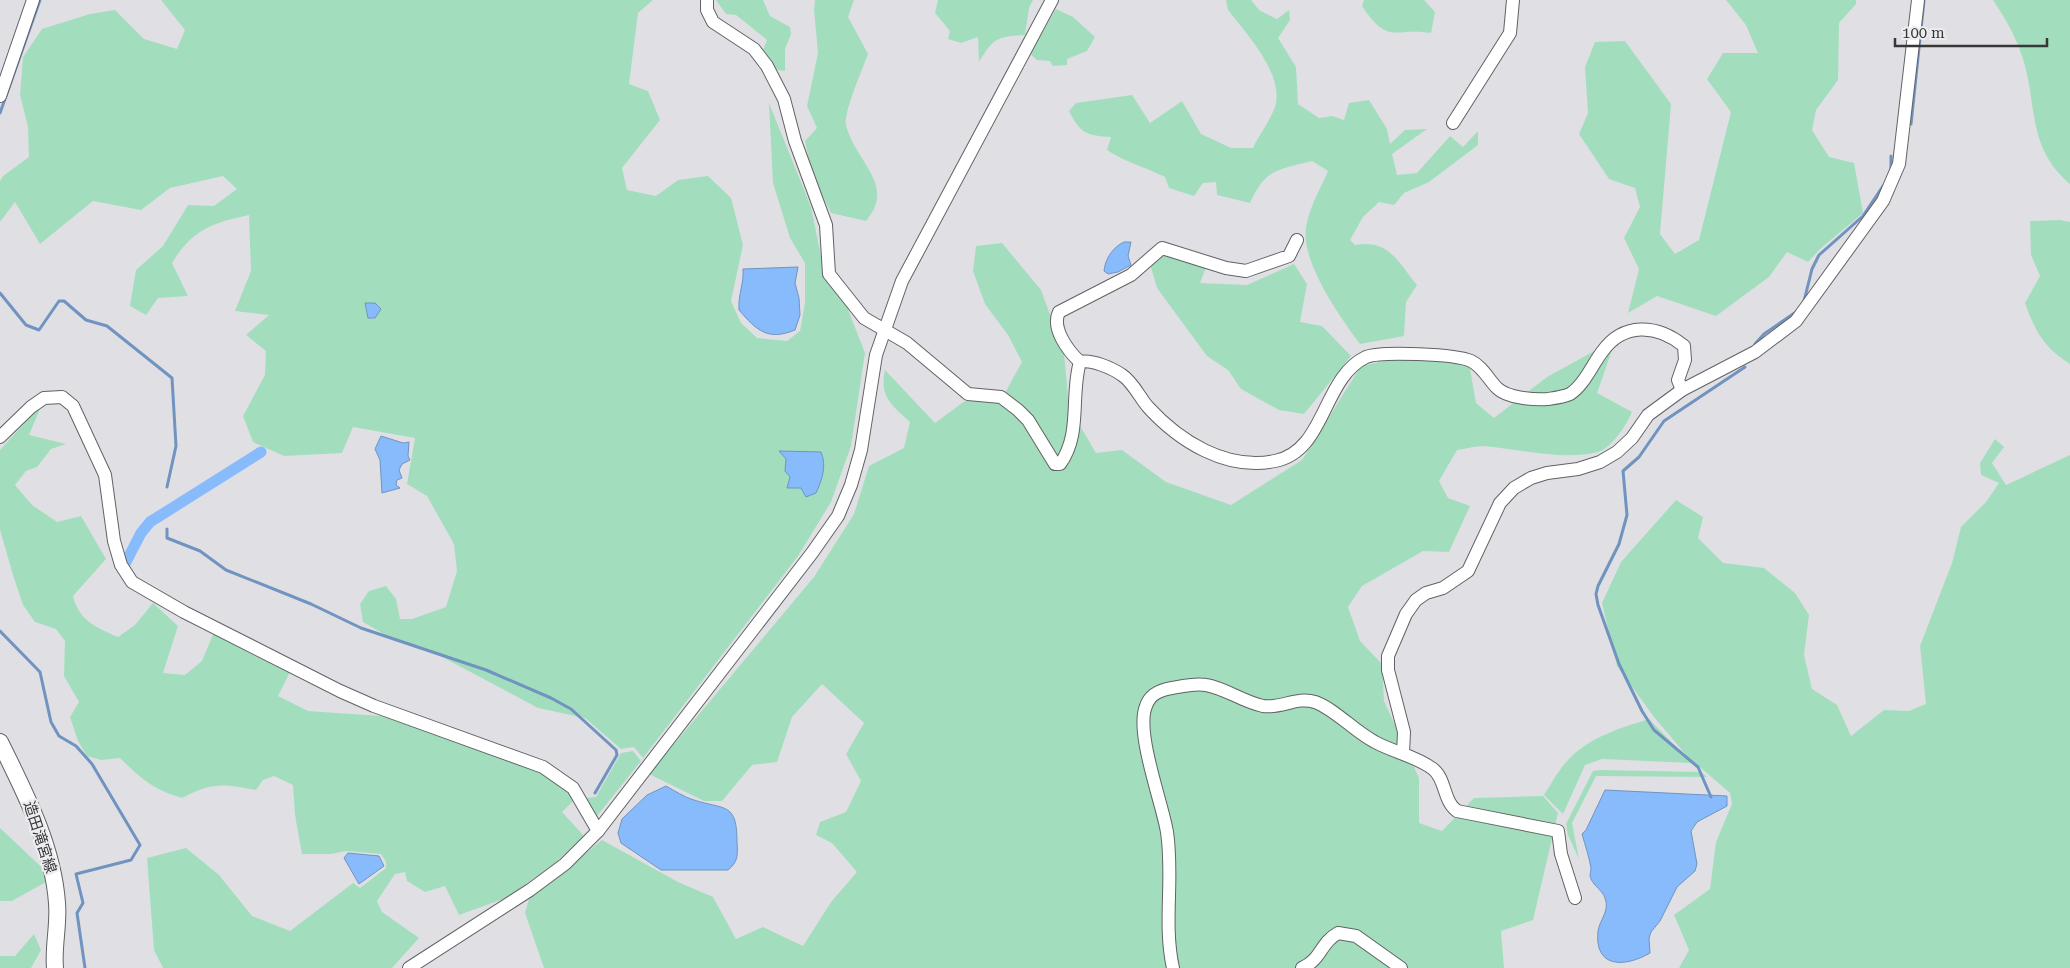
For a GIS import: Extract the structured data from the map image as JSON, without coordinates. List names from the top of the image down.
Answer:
{
  "streets": {
    "main road": ["造田滝宮線"]
  },
  "scale_bar": "100 m"
}
